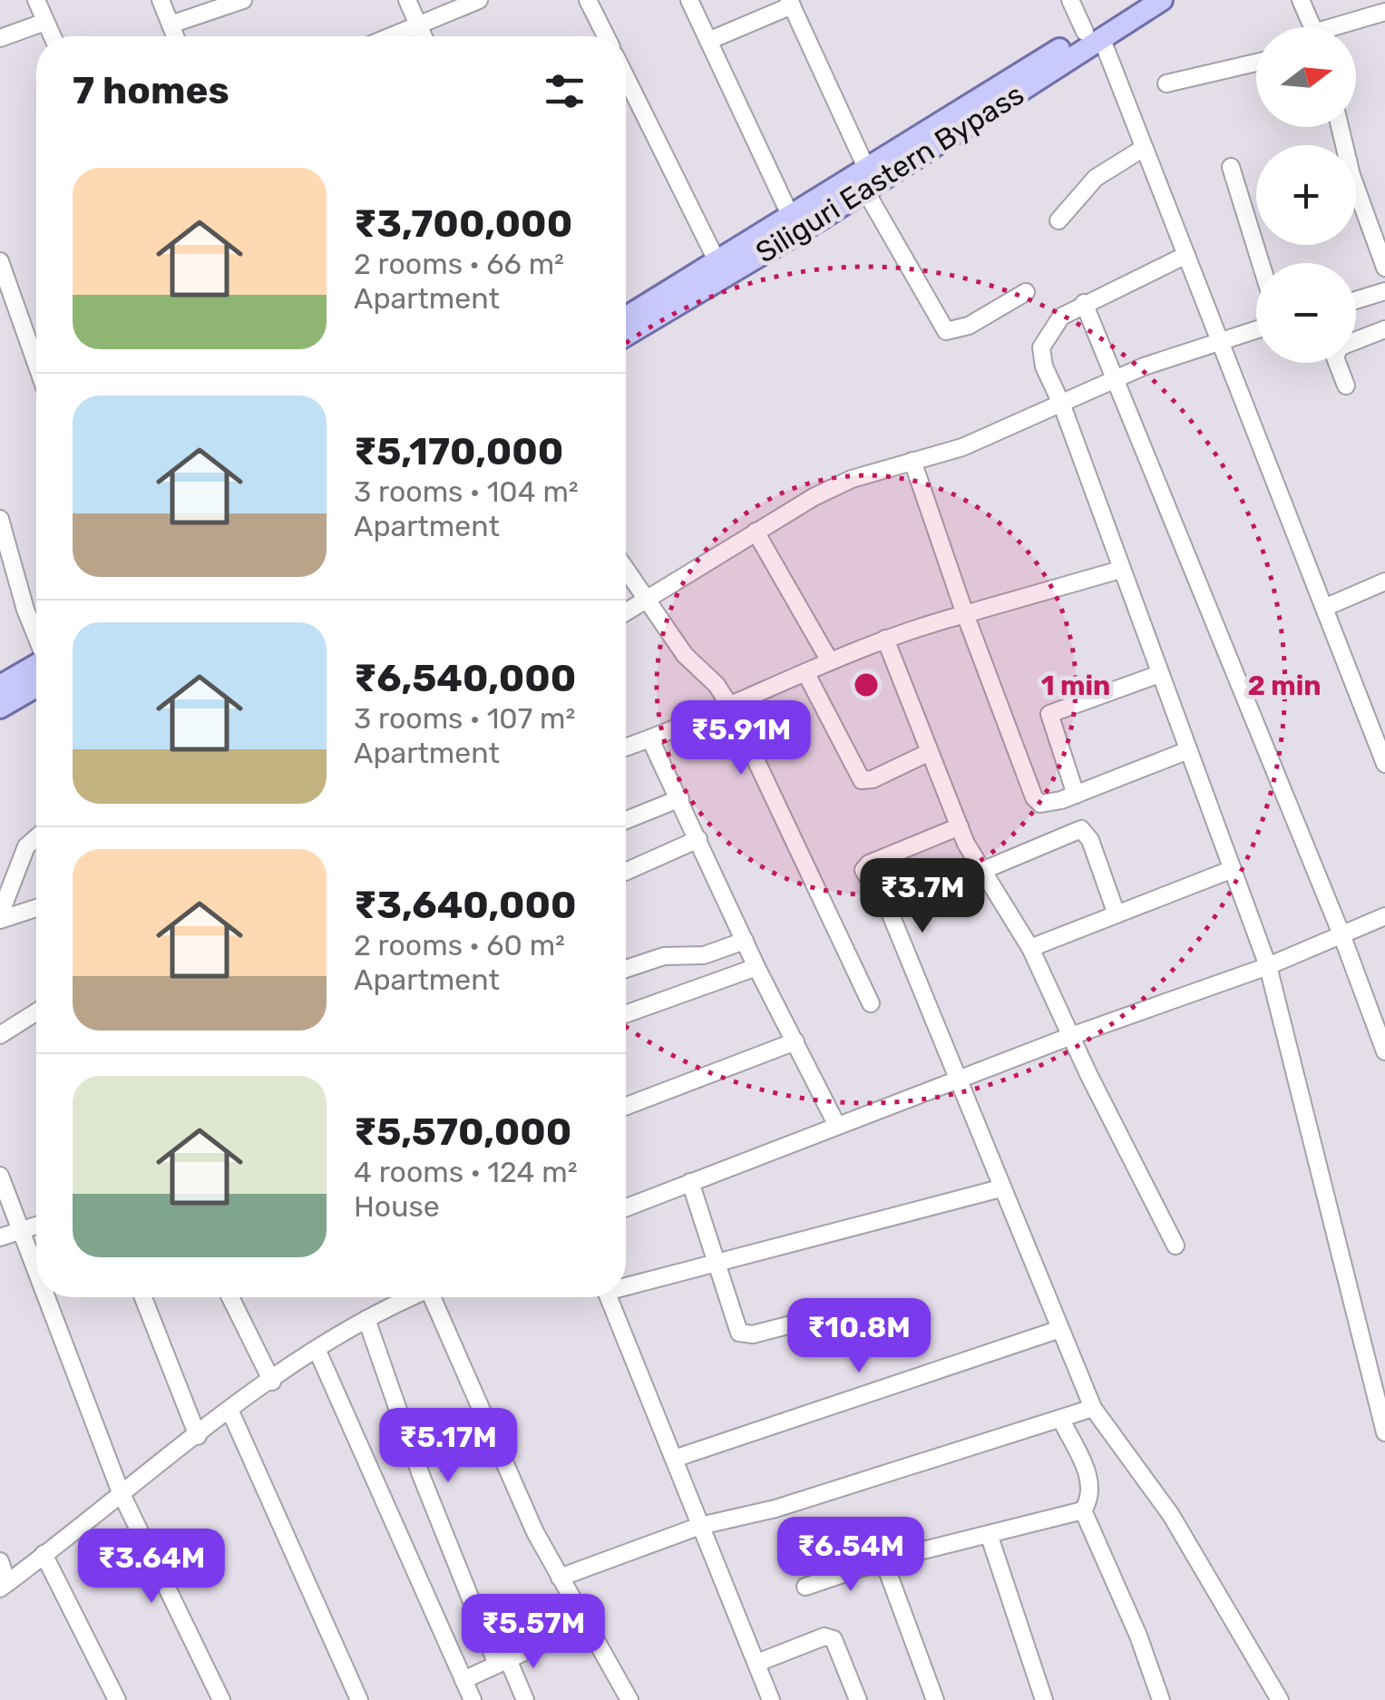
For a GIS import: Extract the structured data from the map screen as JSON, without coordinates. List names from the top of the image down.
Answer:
{
  "streets": {
    "main road": ["Siliguri Eastern Bypass"]
  },
  "north": "right",
  "page": {
    "map_buttons": ["+", "−"],
    "heading": "7 homes",
    "list": [
      {
        "name": "₹3,700,000",
        "note": "2 rooms · 66 m² · Apartment"
      },
      {
        "name": "₹5,170,000",
        "note": "3 rooms · 104 m² · Apartment"
      },
      {
        "name": "₹6,540,000",
        "note": "3 rooms · 107 m² · Apartment"
      },
      {
        "name": "₹3,640,000",
        "note": "2 rooms · 60 m² · Apartment"
      },
      {
        "name": "₹5,570,000",
        "note": "4 rooms · 124 m² · House"
      }
    ],
    "price": [
      "₹5.91M",
      "₹3.7M",
      "₹10.8M",
      "₹5.17M",
      "₹6.54M",
      "₹3.64M",
      "₹5.57M"
    ]
  },
  "rings": ["1 min", "2 min"]
}
